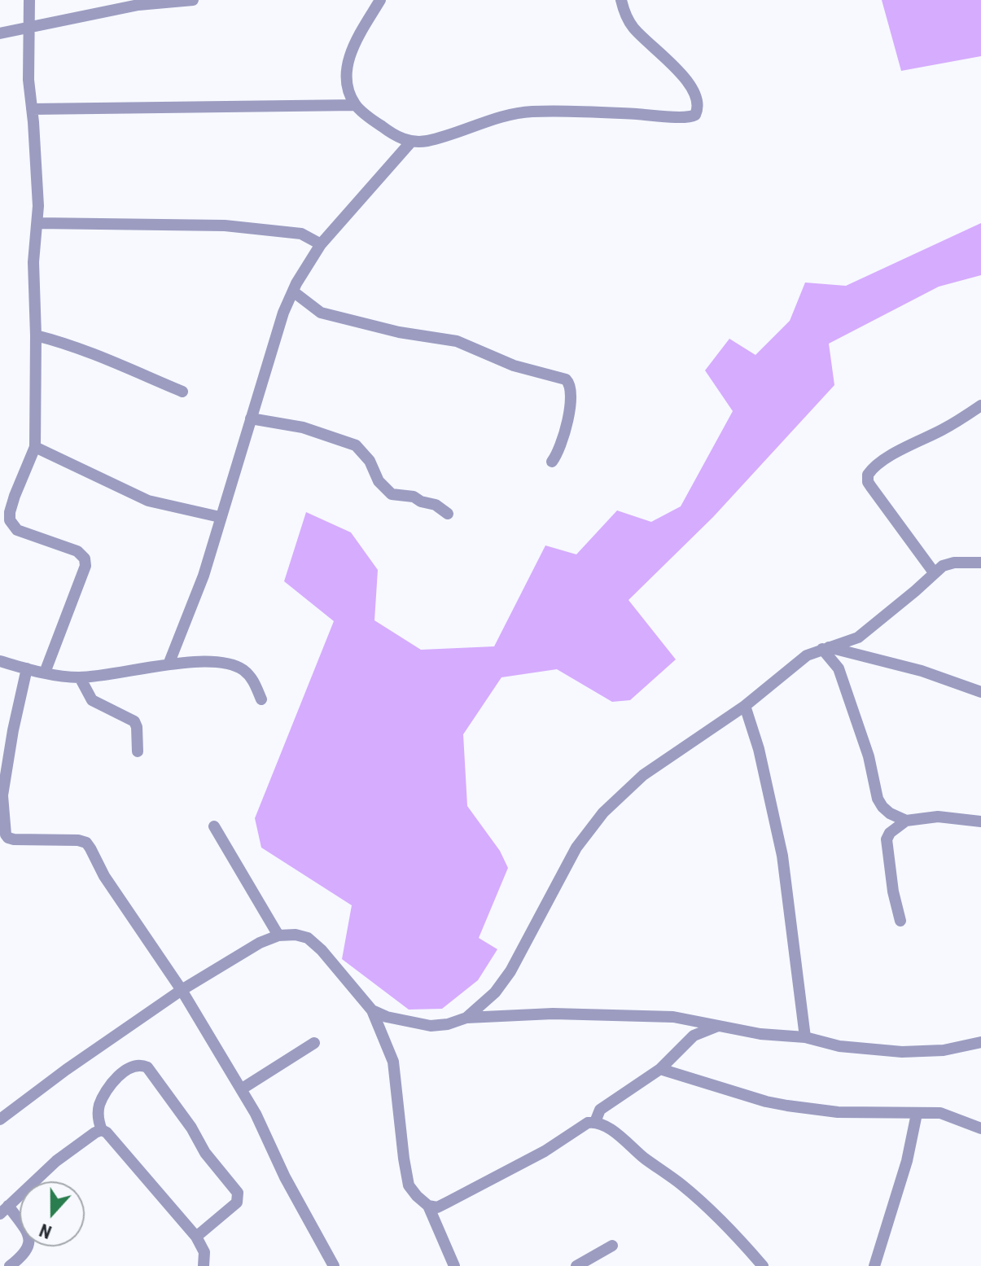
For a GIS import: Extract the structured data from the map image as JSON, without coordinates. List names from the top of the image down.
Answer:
{
  "north": "bottom"
}
